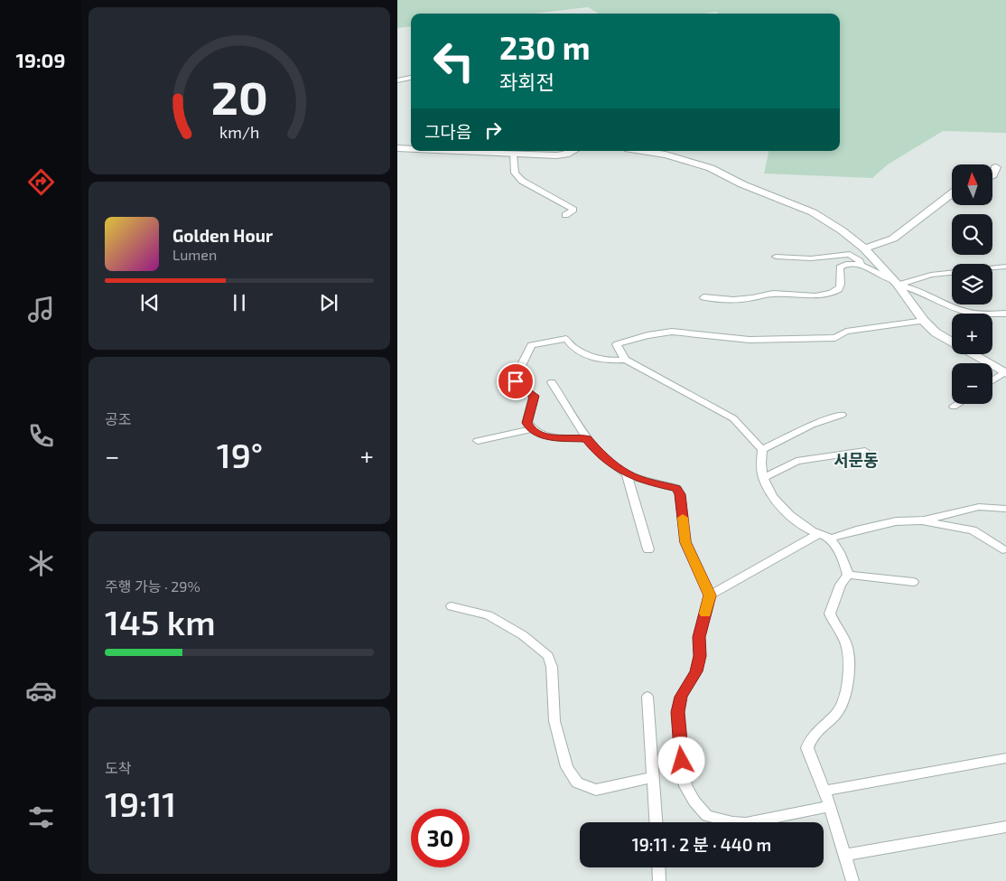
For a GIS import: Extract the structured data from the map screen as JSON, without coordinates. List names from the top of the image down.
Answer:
{
  "districts": ["서문동"],
  "north": "top",
  "page": {
    "tabs": "19:09",
    "turn": ["230 m", "좌회전"],
    "then": "그다음",
    "map_buttons": ["+", "−"],
    "song": ["Golden Hour", "Lumen"],
    "tile": [
      "공조",
      ["주행 가능 · 29%", "145 km"],
      ["도착", "19:11"]
    ],
    "heat": ["−", "19°", "+"],
    "limit": "30",
    "trip": "19:11 · 2 분 · 440 m",
    "gauge": ["20", "km/h"]
  }
}
